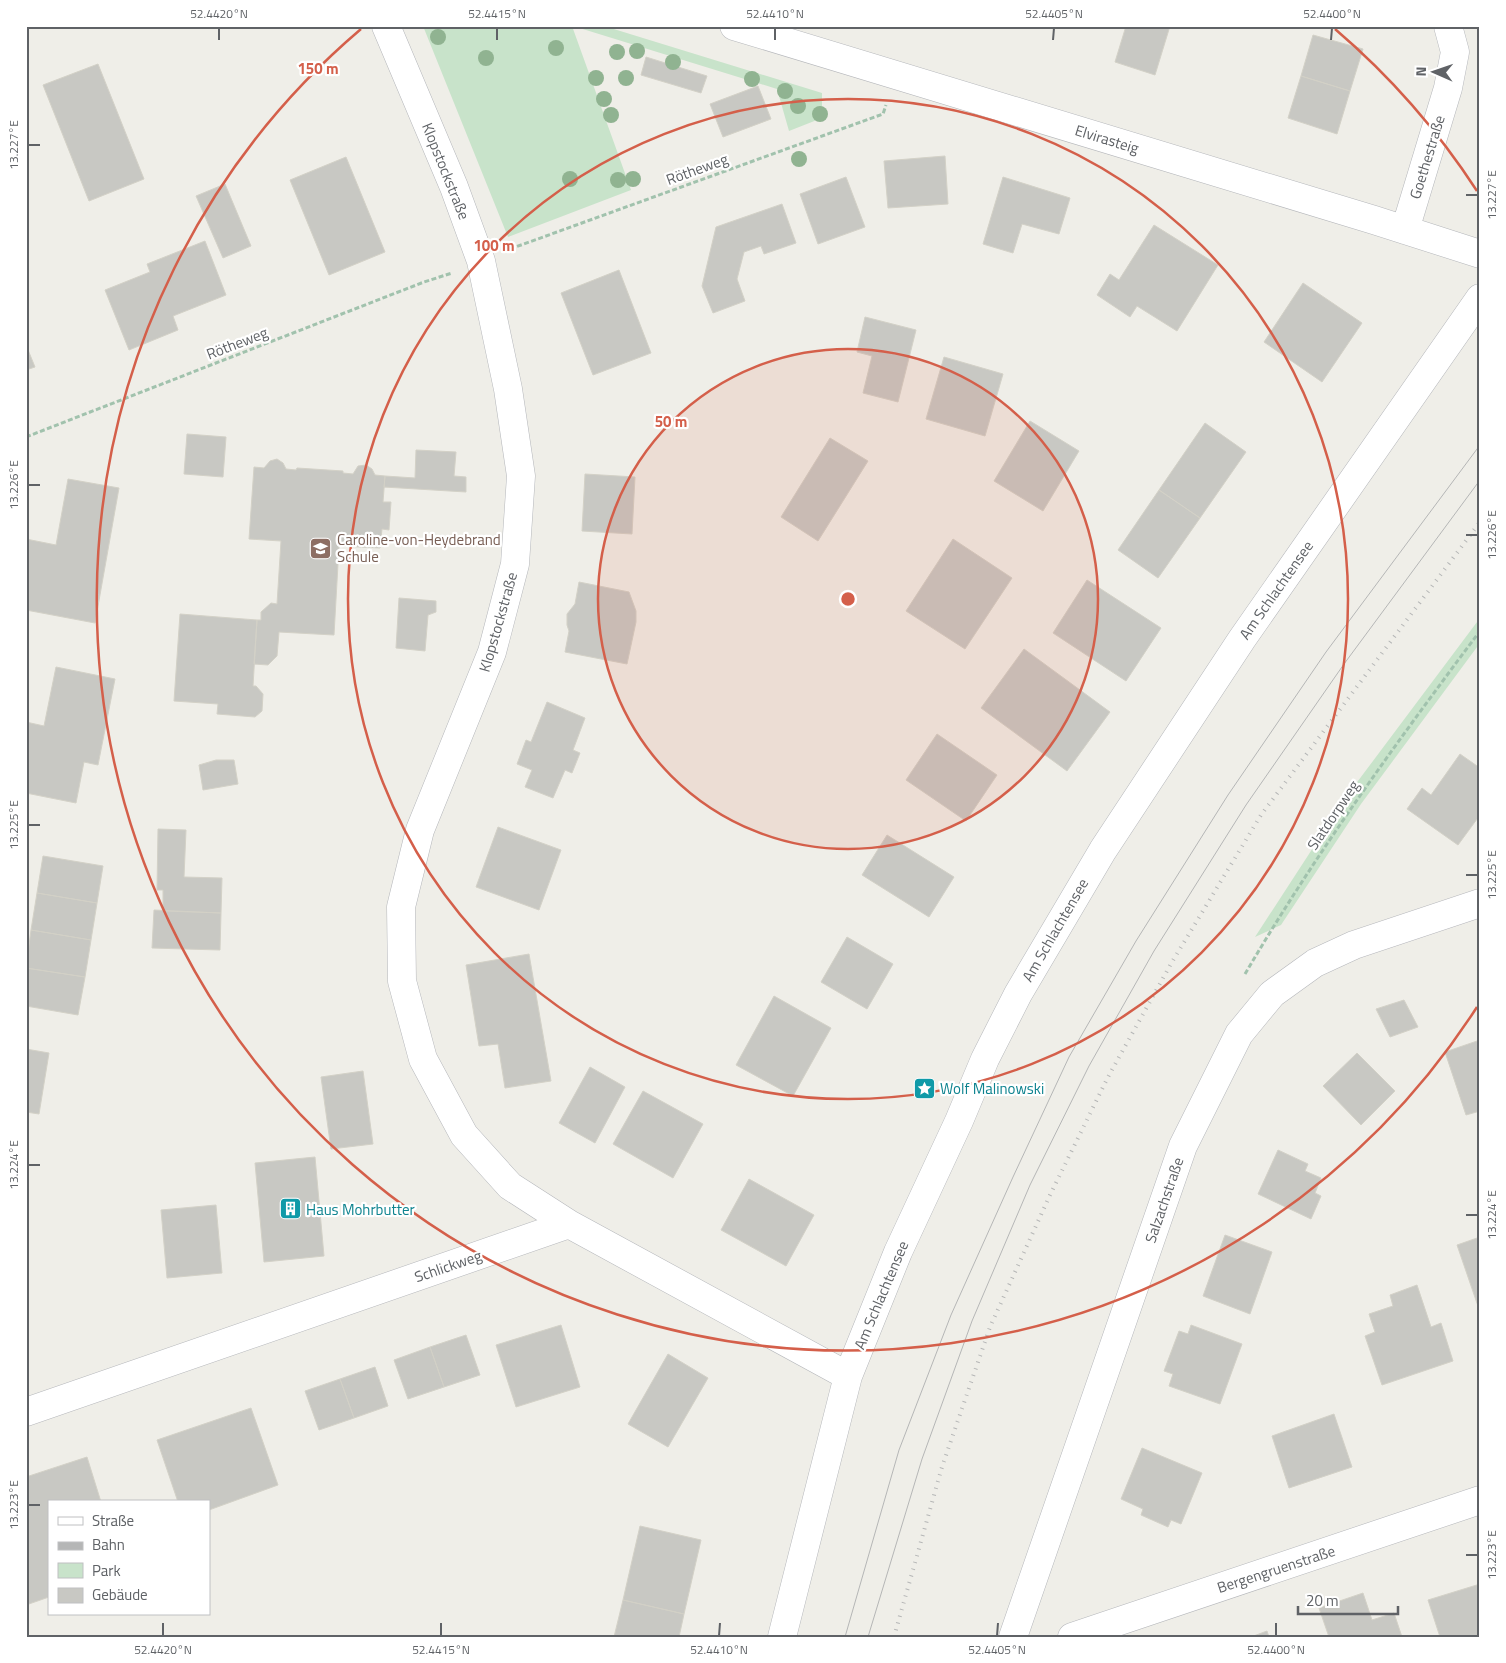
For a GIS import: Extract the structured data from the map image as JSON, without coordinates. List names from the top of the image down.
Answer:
{
  "streets": {
    "street": [
      "Elvirasteig",
      "Goethestraße",
      "Klopstockstraße",
      "Am Schlachtensee",
      "Salzachstraße",
      "Schlickweg",
      "Bergengruenstraße"
    ],
    "path": ["Rötheweg", "Slatdorpweg"]
  },
  "crossings": [
    ["Elvirasteig", "Goethestraße"],
    ["Klopstockstraße", "Schlickweg"]
  ],
  "places": {
    "school or university": ["Caroline-von-Heydebrand Schule"],
    "place": ["Wolf Malinowski"],
    "building": ["Haus Mohrbutter"]
  },
  "legend": [
    "Straße",
    "Bahn",
    "Park",
    "Gebäude"
  ],
  "scale_bar": "20 m",
  "north": "left",
  "coordinates": [
    "52.4420°N",
    "52.4415°N",
    "52.4410°N",
    "52.4405°N",
    "52.4400°N",
    "13.227°E",
    "13.226°E",
    "13.225°E",
    "13.224°E",
    "13.223°E"
  ],
  "rings": ["150 m", "100 m", "50 m"]
}
